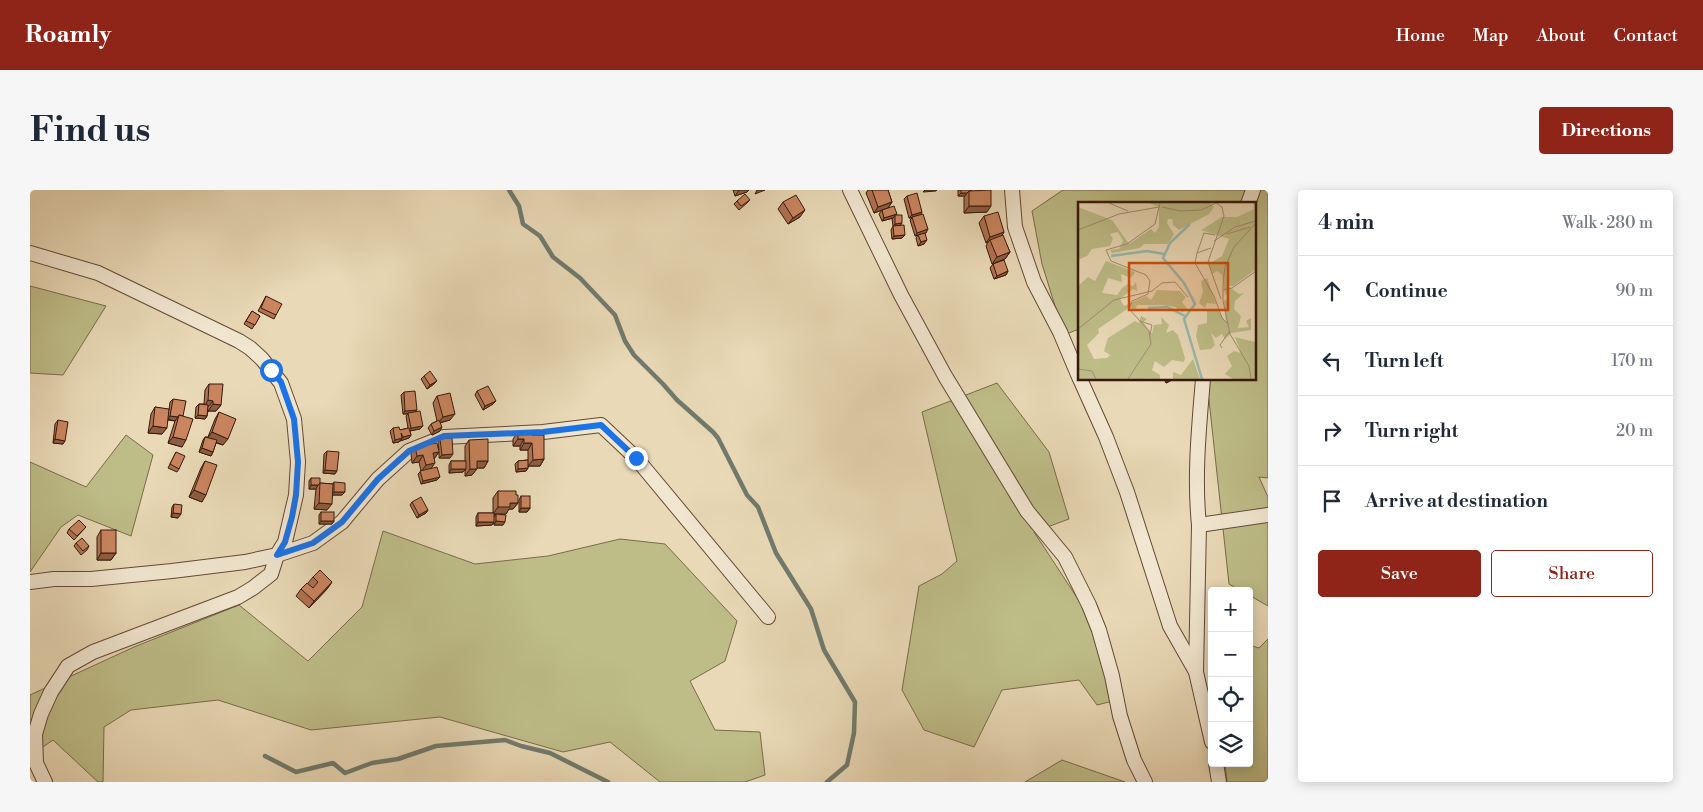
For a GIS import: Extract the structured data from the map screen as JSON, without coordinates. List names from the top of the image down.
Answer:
{
  "page": {
    "header": "Roamly",
    "nav": [
      "Home",
      "Map",
      "About",
      "Contact"
    ],
    "buttons": [
      "Directions",
      ["Save", "Share"]
    ],
    "title": "Find us",
    "heading": ["4 min", "Walk · 280 m"],
    "list": [
      ["Continue", "90 m"],
      ["Turn left", "170 m"],
      ["Turn right", "20 m"],
      "Arrive at destination"
    ],
    "map_buttons": ["+", "−"]
  }
}
